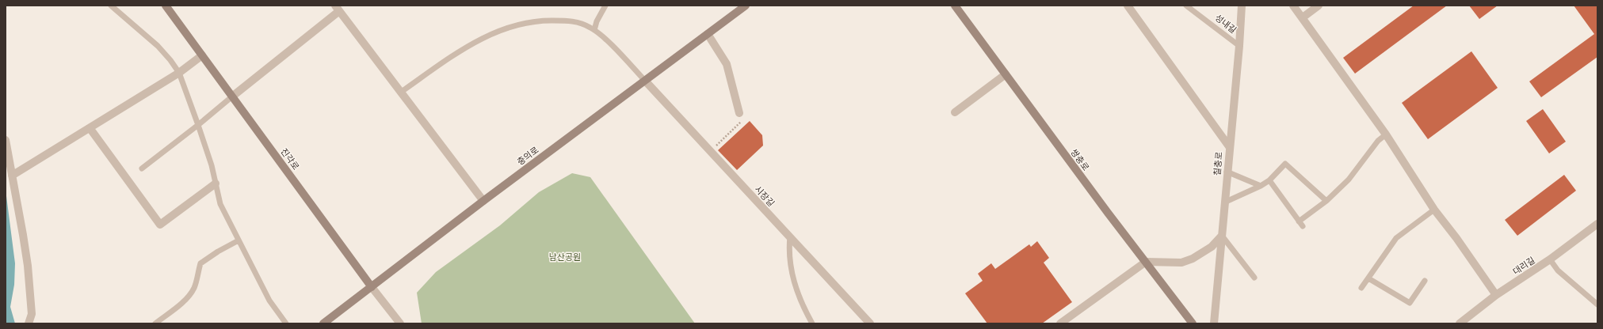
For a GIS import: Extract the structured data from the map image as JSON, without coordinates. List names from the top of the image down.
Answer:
{
  "streets": {
    "street": [
      "충의로",
      "진각로",
      "쌍충로",
      "칠충로",
      "시장길",
      "대리길"
    ],
    "lane": ["성내길"]
  },
  "crossings": [
    ["성내길", "칠충로"],
    ["충의로", "진각로"],
    ["충의로", "시장길"]
  ],
  "parks": ["남산공원"]
}
